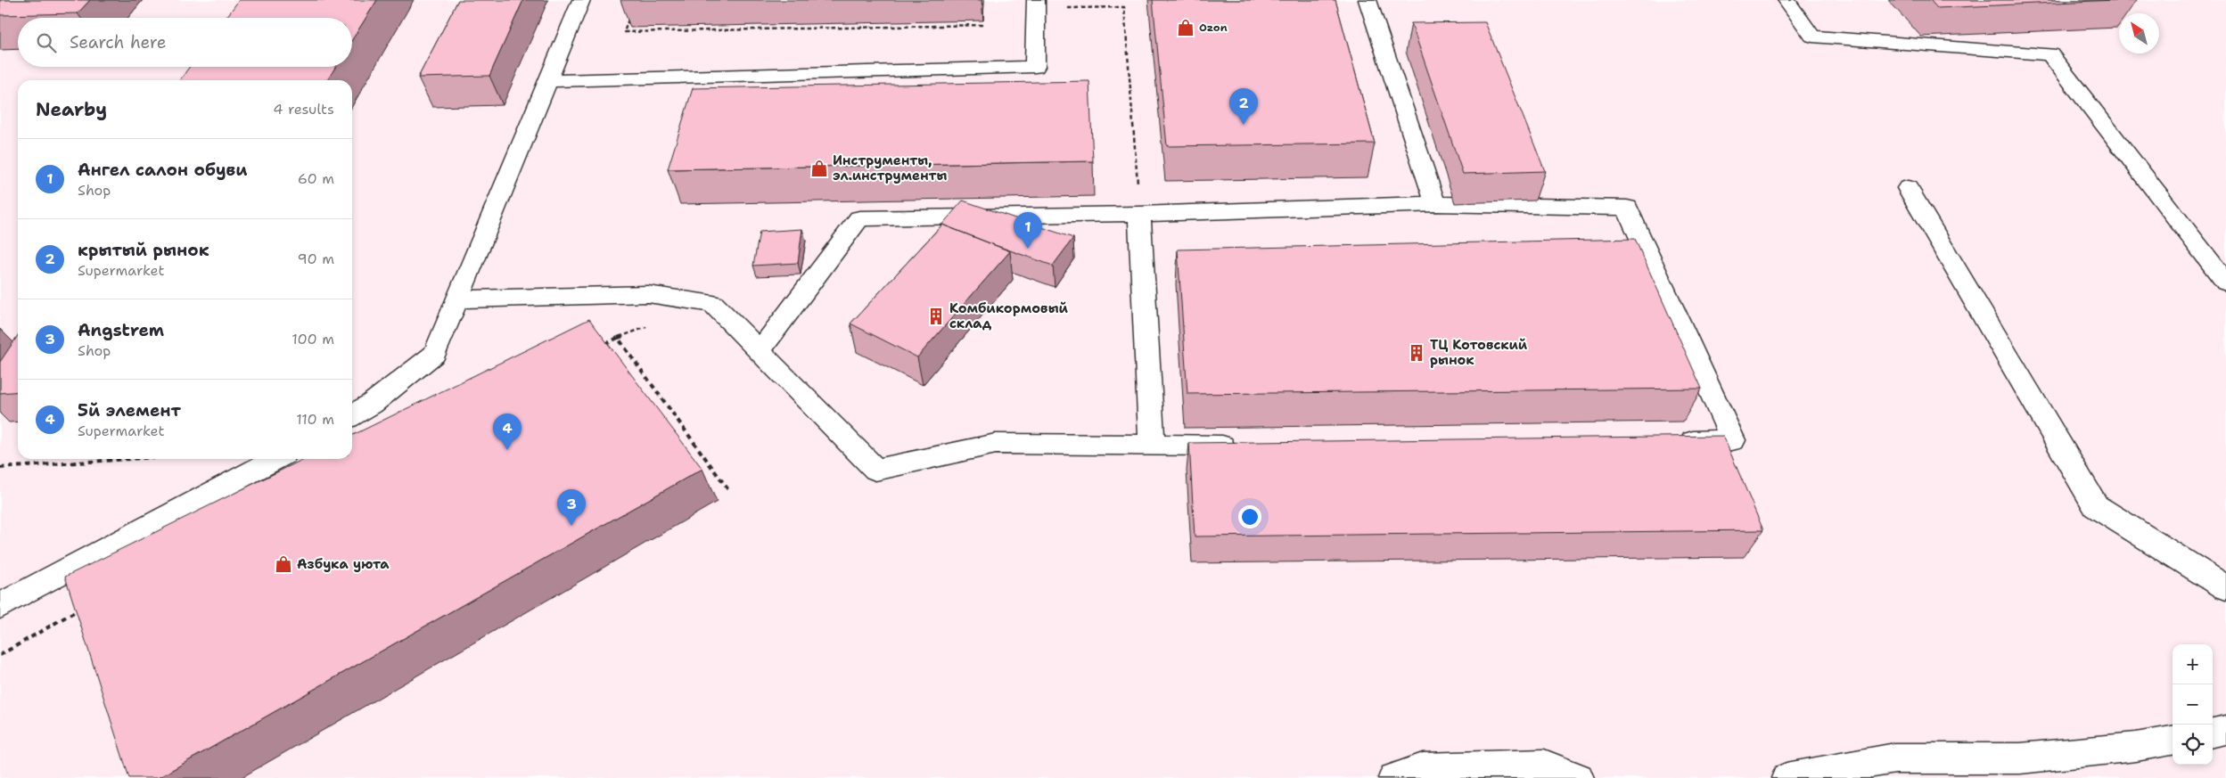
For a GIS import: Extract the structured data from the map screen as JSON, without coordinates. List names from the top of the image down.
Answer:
{
  "places": {
    "shop": ["Ozon", "Инструменты, эл.инструменты", "Азбука уюта"],
    "building": ["Комбикормовый склад", "ТЦ Котовский рынок"]
  },
  "north": "top left",
  "page": {
    "search": "Search here",
    "heading": ["Nearby", "4 results"],
    "pins": [
      "2",
      "1",
      "4",
      "3"
    ],
    "list": [
      {
        "mark": "1",
        "name": "Ангел салон обуви",
        "note": "Shop",
        "value": "60 m"
      },
      {
        "mark": "2",
        "name": "крытый рынок",
        "note": "Supermarket",
        "value": "90 m"
      },
      {
        "mark": "3",
        "name": "Angstrem",
        "note": "Shop",
        "value": "100 m"
      },
      {
        "mark": "4",
        "name": "5й элемент",
        "note": "Supermarket",
        "value": "110 m"
      }
    ],
    "map_buttons": ["+", "−"]
  }
}
